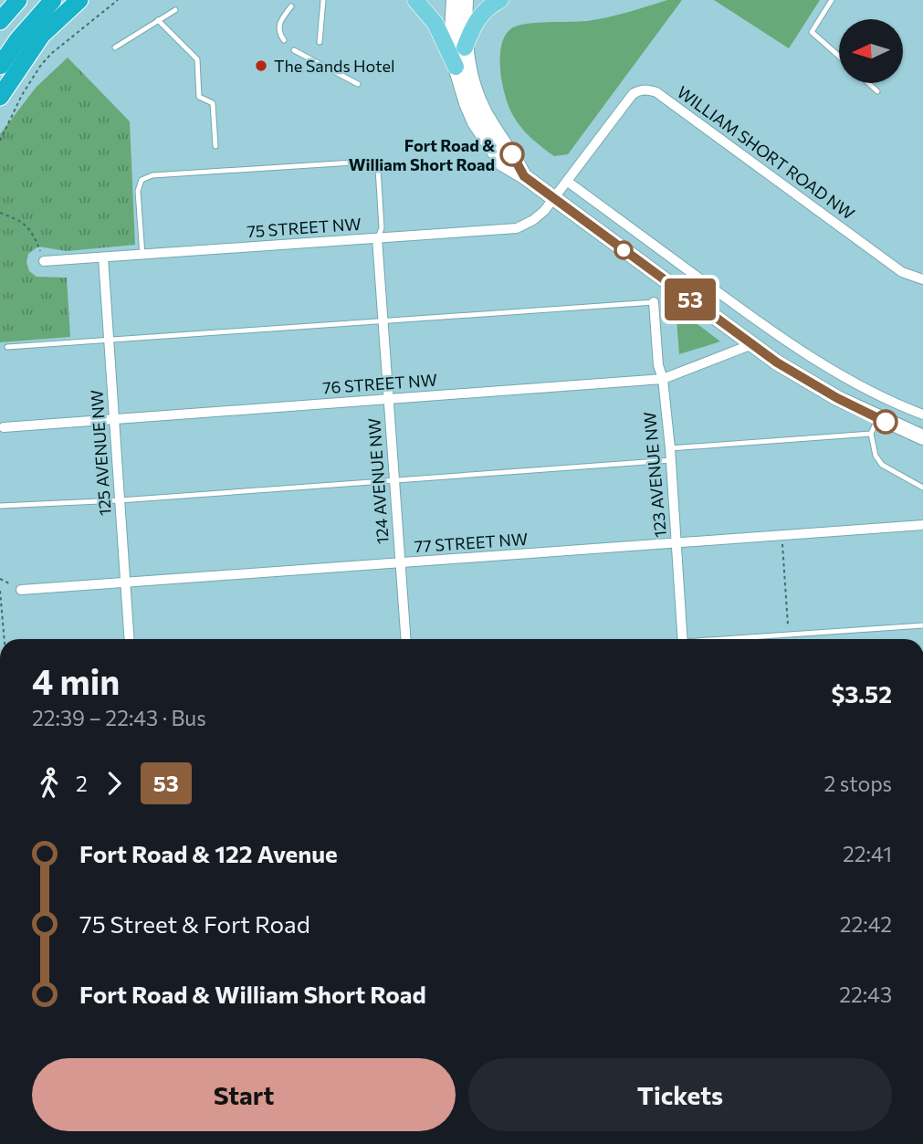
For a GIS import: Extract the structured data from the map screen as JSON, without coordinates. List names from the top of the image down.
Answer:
{
  "streets": {
    "street": [
      "WILLIAM SHORT ROAD NW",
      "75 STREET NW",
      "76 STREET NW",
      "125 AVENUE NW",
      "123 AVENUE NW",
      "124 AVENUE NW",
      "77 STREET NW"
    ]
  },
  "crossings": [
    ["WILLIAM SHORT ROAD NW", "75 STREET NW"],
    ["75 STREET NW", "125 AVENUE NW"],
    ["75 STREET NW", "124 AVENUE NW"],
    ["76 STREET NW", "125 AVENUE NW"],
    ["76 STREET NW", "123 AVENUE NW"],
    ["76 STREET NW", "124 AVENUE NW"],
    ["125 AVENUE NW", "77 STREET NW"],
    ["123 AVENUE NW", "77 STREET NW"],
    ["124 AVENUE NW", "77 STREET NW"]
  ],
  "places": ["The Sands Hotel", "Fort Road & William Short Road"],
  "lines": ["bus line 53"],
  "north": "left",
  "page": {
    "on_map": "53",
    "heading": ["4 min", "22:39 – 22:43 · Bus", "$3.52"],
    "legs": ["2", "53", "2 stops"],
    "list": [
      {
        "name": "Fort Road & 122 Avenue",
        "value": "22:41"
      },
      {
        "name": "75 Street & Fort Road",
        "value": "22:42"
      },
      {
        "name": "Fort Road & William Short Road",
        "value": "22:43"
      }
    ],
    "buttons": ["Start", "Tickets"]
  }
}
